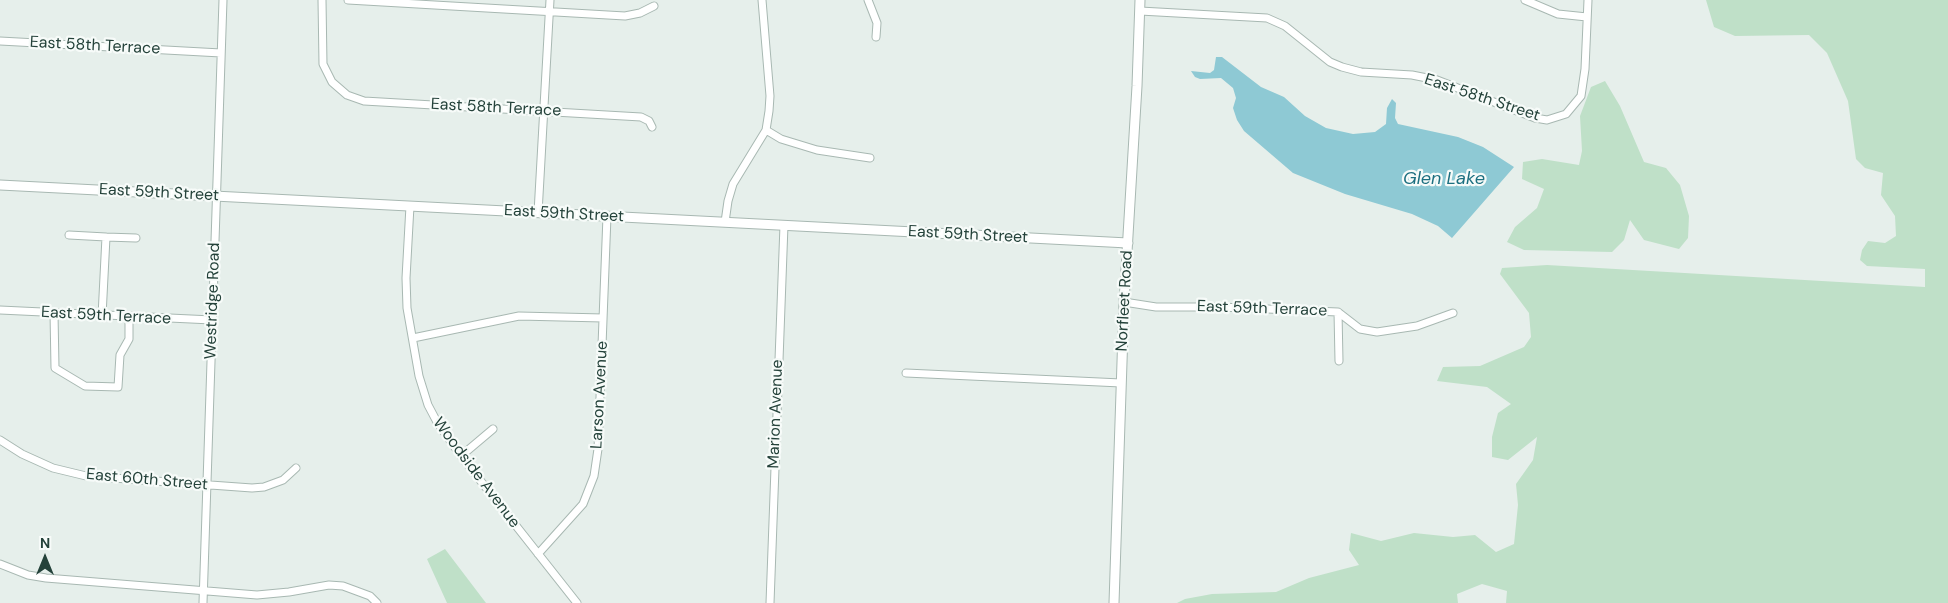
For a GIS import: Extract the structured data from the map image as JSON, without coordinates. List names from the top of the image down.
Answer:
{
  "streets": {
    "street": [
      "East 58th Terrace",
      "East 58th Street",
      "East 59th Street",
      "Westridge Road",
      "Norfleet Road",
      "East 59th Terrace",
      "Larson Avenue",
      "Marion Avenue",
      "Woodside Avenue",
      "East 60th Street"
    ]
  },
  "crossings": [
    ["East 58th Terrace", "Westridge Road"],
    ["East 58th Street", "Norfleet Road"],
    ["East 59th Street", "Westridge Road"],
    ["East 59th Street", "Norfleet Road"],
    ["East 59th Street", "Larson Avenue"],
    ["East 59th Street", "Marion Avenue"],
    ["East 59th Street", "Woodside Avenue"],
    ["Westridge Road", "East 59th Terrace"],
    ["Westridge Road", "East 60th Street"],
    ["Norfleet Road", "East 59th Terrace"],
    ["Larson Avenue", "Woodside Avenue"]
  ],
  "water": ["Glen Lake"],
  "north": "top"
}
